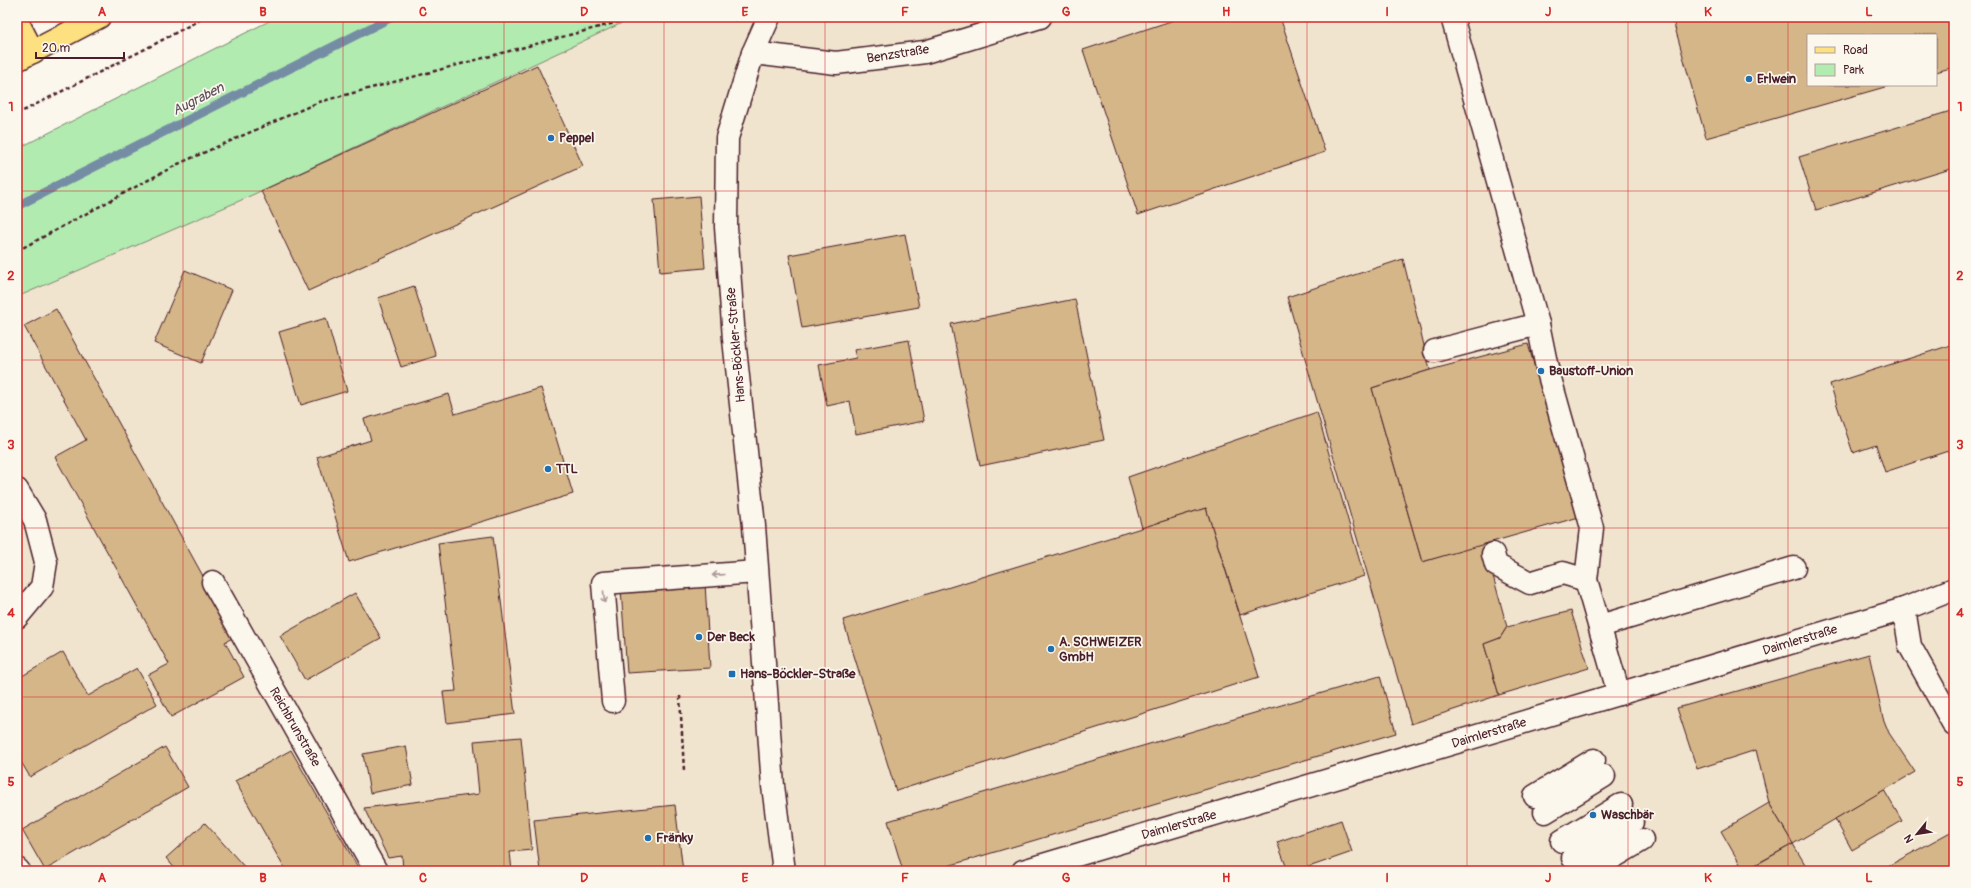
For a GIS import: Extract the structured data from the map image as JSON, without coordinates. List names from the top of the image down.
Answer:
{
  "streets": {
    "street": [
      "Benzstraße",
      "Hans-Böckler-Straße",
      "Daimlerstraße",
      "Reichbrunstraße"
    ]
  },
  "crossings": [
    ["Benzstraße", "Hans-Böckler-Straße"]
  ],
  "water": ["Augraben"],
  "places": {
    "other": [
      "Erlwein",
      "Peppel",
      "Baustoff-Union",
      "TTL",
      "Der Beck",
      "A. SCHWEIZER GmbH",
      "Waschbär",
      "Fränky"
    ],
    "transit": ["Hans-Böckler-Straße"]
  },
  "legend": ["Road", "Park"],
  "scale_bar": "20 m",
  "north": "bottom left",
  "grid": {
    "columns": [
      "A",
      "B",
      "C",
      "D",
      "E",
      "F",
      "G",
      "H",
      "I",
      "J",
      "K",
      "L"
    ],
    "rows": [
      "1",
      "2",
      "3",
      "4",
      "5"
    ]
  }
}
